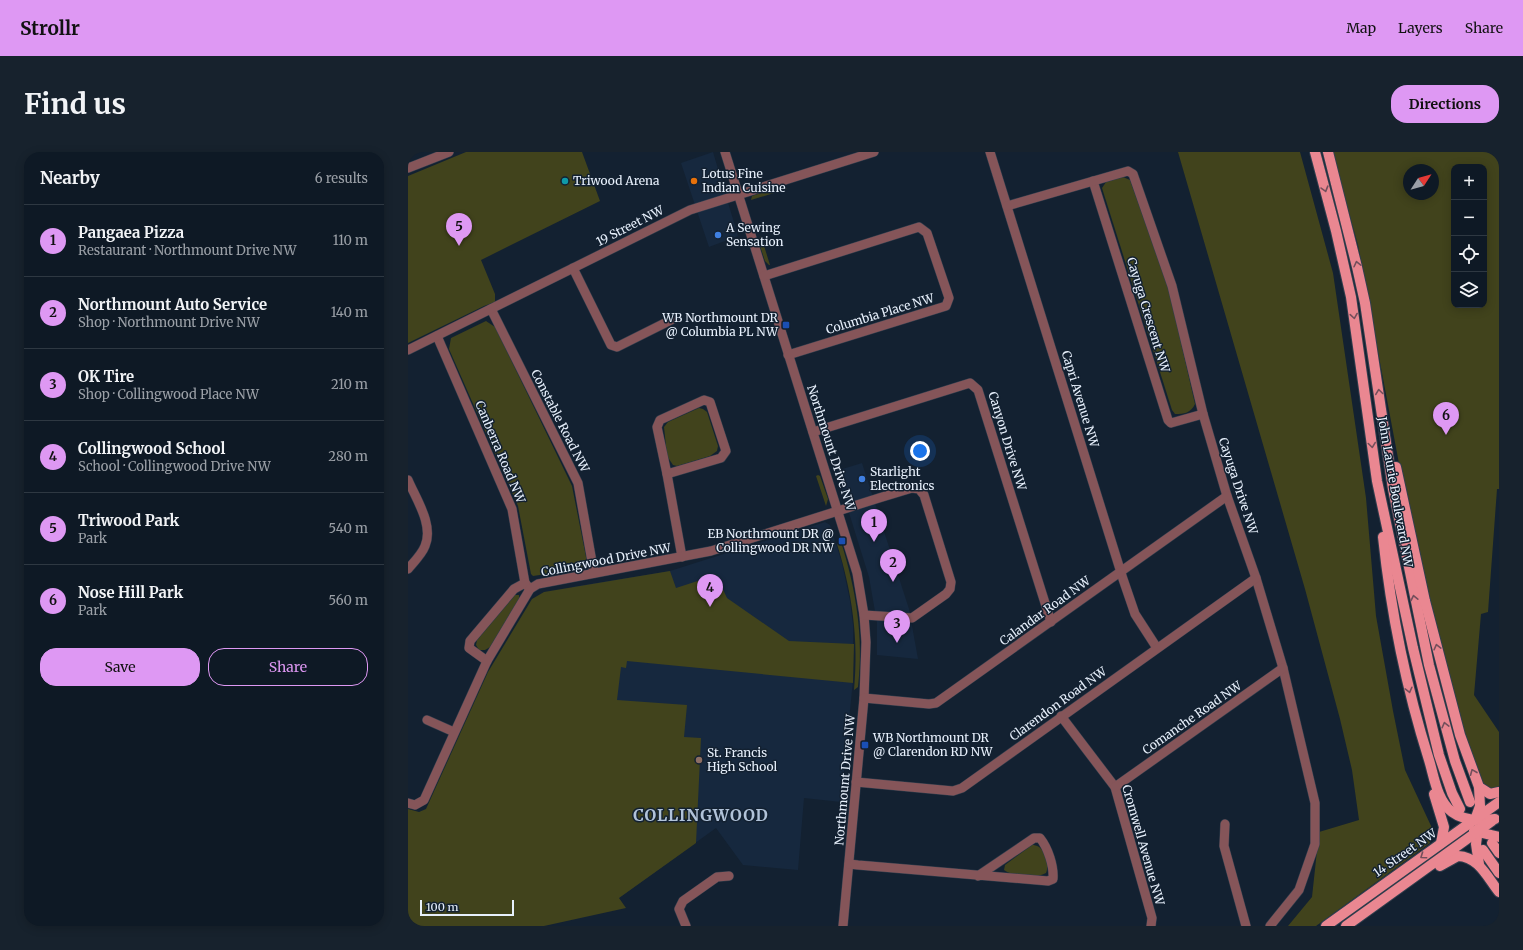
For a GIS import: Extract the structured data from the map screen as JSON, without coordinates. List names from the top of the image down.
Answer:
{
  "streets": {
    "main road": ["John Laurie Boulevard NW", "14 Street NW"],
    "street": [
      "19 Street NW",
      "Columbia Place NW",
      "Cayuga Crescent NW",
      "Capri Avenue NW",
      "Constable Road NW",
      "Canyon Drive NW",
      "Northmount Drive NW",
      "Canberra Road NW",
      "Cayuga Drive NW",
      "Collingwood Drive NW",
      "Calandar Road NW",
      "Clarendon Road NW",
      "Comanche Road NW",
      "Cromwell Avenue NW"
    ]
  },
  "crossings": [
    ["19 Street NW", "Constable Road NW"],
    ["19 Street NW", "Northmount Drive NW"],
    ["19 Street NW", "Canberra Road NW"],
    ["Columbia Place NW", "Northmount Drive NW"],
    ["Cayuga Crescent NW", "Cayuga Drive NW"],
    ["Capri Avenue NW", "Cayuga Drive NW"],
    ["Capri Avenue NW", "Calandar Road NW"],
    ["Capri Avenue NW", "Clarendon Road NW"],
    ["Constable Road NW", "Collingwood Drive NW"],
    ["Canyon Drive NW", "Northmount Drive NW"],
    ["Canyon Drive NW", "Calandar Road NW"],
    ["Northmount Drive NW", "Collingwood Drive NW"],
    ["Northmount Drive NW", "Calandar Road NW"],
    ["Northmount Drive NW", "Clarendon Road NW"],
    ["Canberra Road NW", "Collingwood Drive NW"],
    ["Cayuga Drive NW", "Calandar Road NW"],
    ["Cayuga Drive NW", "Clarendon Road NW"],
    ["Cayuga Drive NW", "Comanche Road NW"],
    ["Clarendon Road NW", "Cromwell Avenue NW"],
    ["Comanche Road NW", "Cromwell Avenue NW"]
  ],
  "districts": ["COLLINGWOOD"],
  "places": {
    "other": [
      "Triwood Arena",
      "Lotus Fine Indian Cuisine",
      "A Sewing Sensation",
      "Starlight Electronics",
      "St. Francis High School"
    ],
    "transit": ["WB Northmount DR @ Columbia PL NW", "EB Northmount DR @ Collingwood DR NW", "WB Northmount DR @ Clarendon RD NW"]
  },
  "scale_bar": "100 m",
  "north": "top right",
  "page": {
    "header": "Strollr",
    "nav": ["Map", "Layers", "Share"],
    "buttons": [
      "Directions",
      ["Save", "Share"]
    ],
    "title": "Find us",
    "heading": ["Nearby", "6 results"],
    "map_buttons": ["+", "−"],
    "list": [
      {
        "mark": "1",
        "name": "Pangaea Pizza",
        "note": "Restaurant · Northmount Drive NW",
        "value": "110 m"
      },
      {
        "mark": "2",
        "name": "Northmount Auto Service",
        "note": "Shop · Northmount Drive NW",
        "value": "140 m"
      },
      {
        "mark": "3",
        "name": "OK Tire",
        "note": "Shop · Collingwood Place NW",
        "value": "210 m"
      },
      {
        "mark": "4",
        "name": "Collingwood School",
        "note": "School · Collingwood Drive NW",
        "value": "280 m"
      },
      {
        "mark": "5",
        "name": "Triwood Park",
        "note": "Park",
        "value": "540 m"
      },
      {
        "mark": "6",
        "name": "Nose Hill Park",
        "note": "Park",
        "value": "560 m"
      }
    ],
    "pins": [
      "5",
      "6",
      "1",
      "2",
      "4",
      "3"
    ],
    "scale": "100 m"
  }
}
